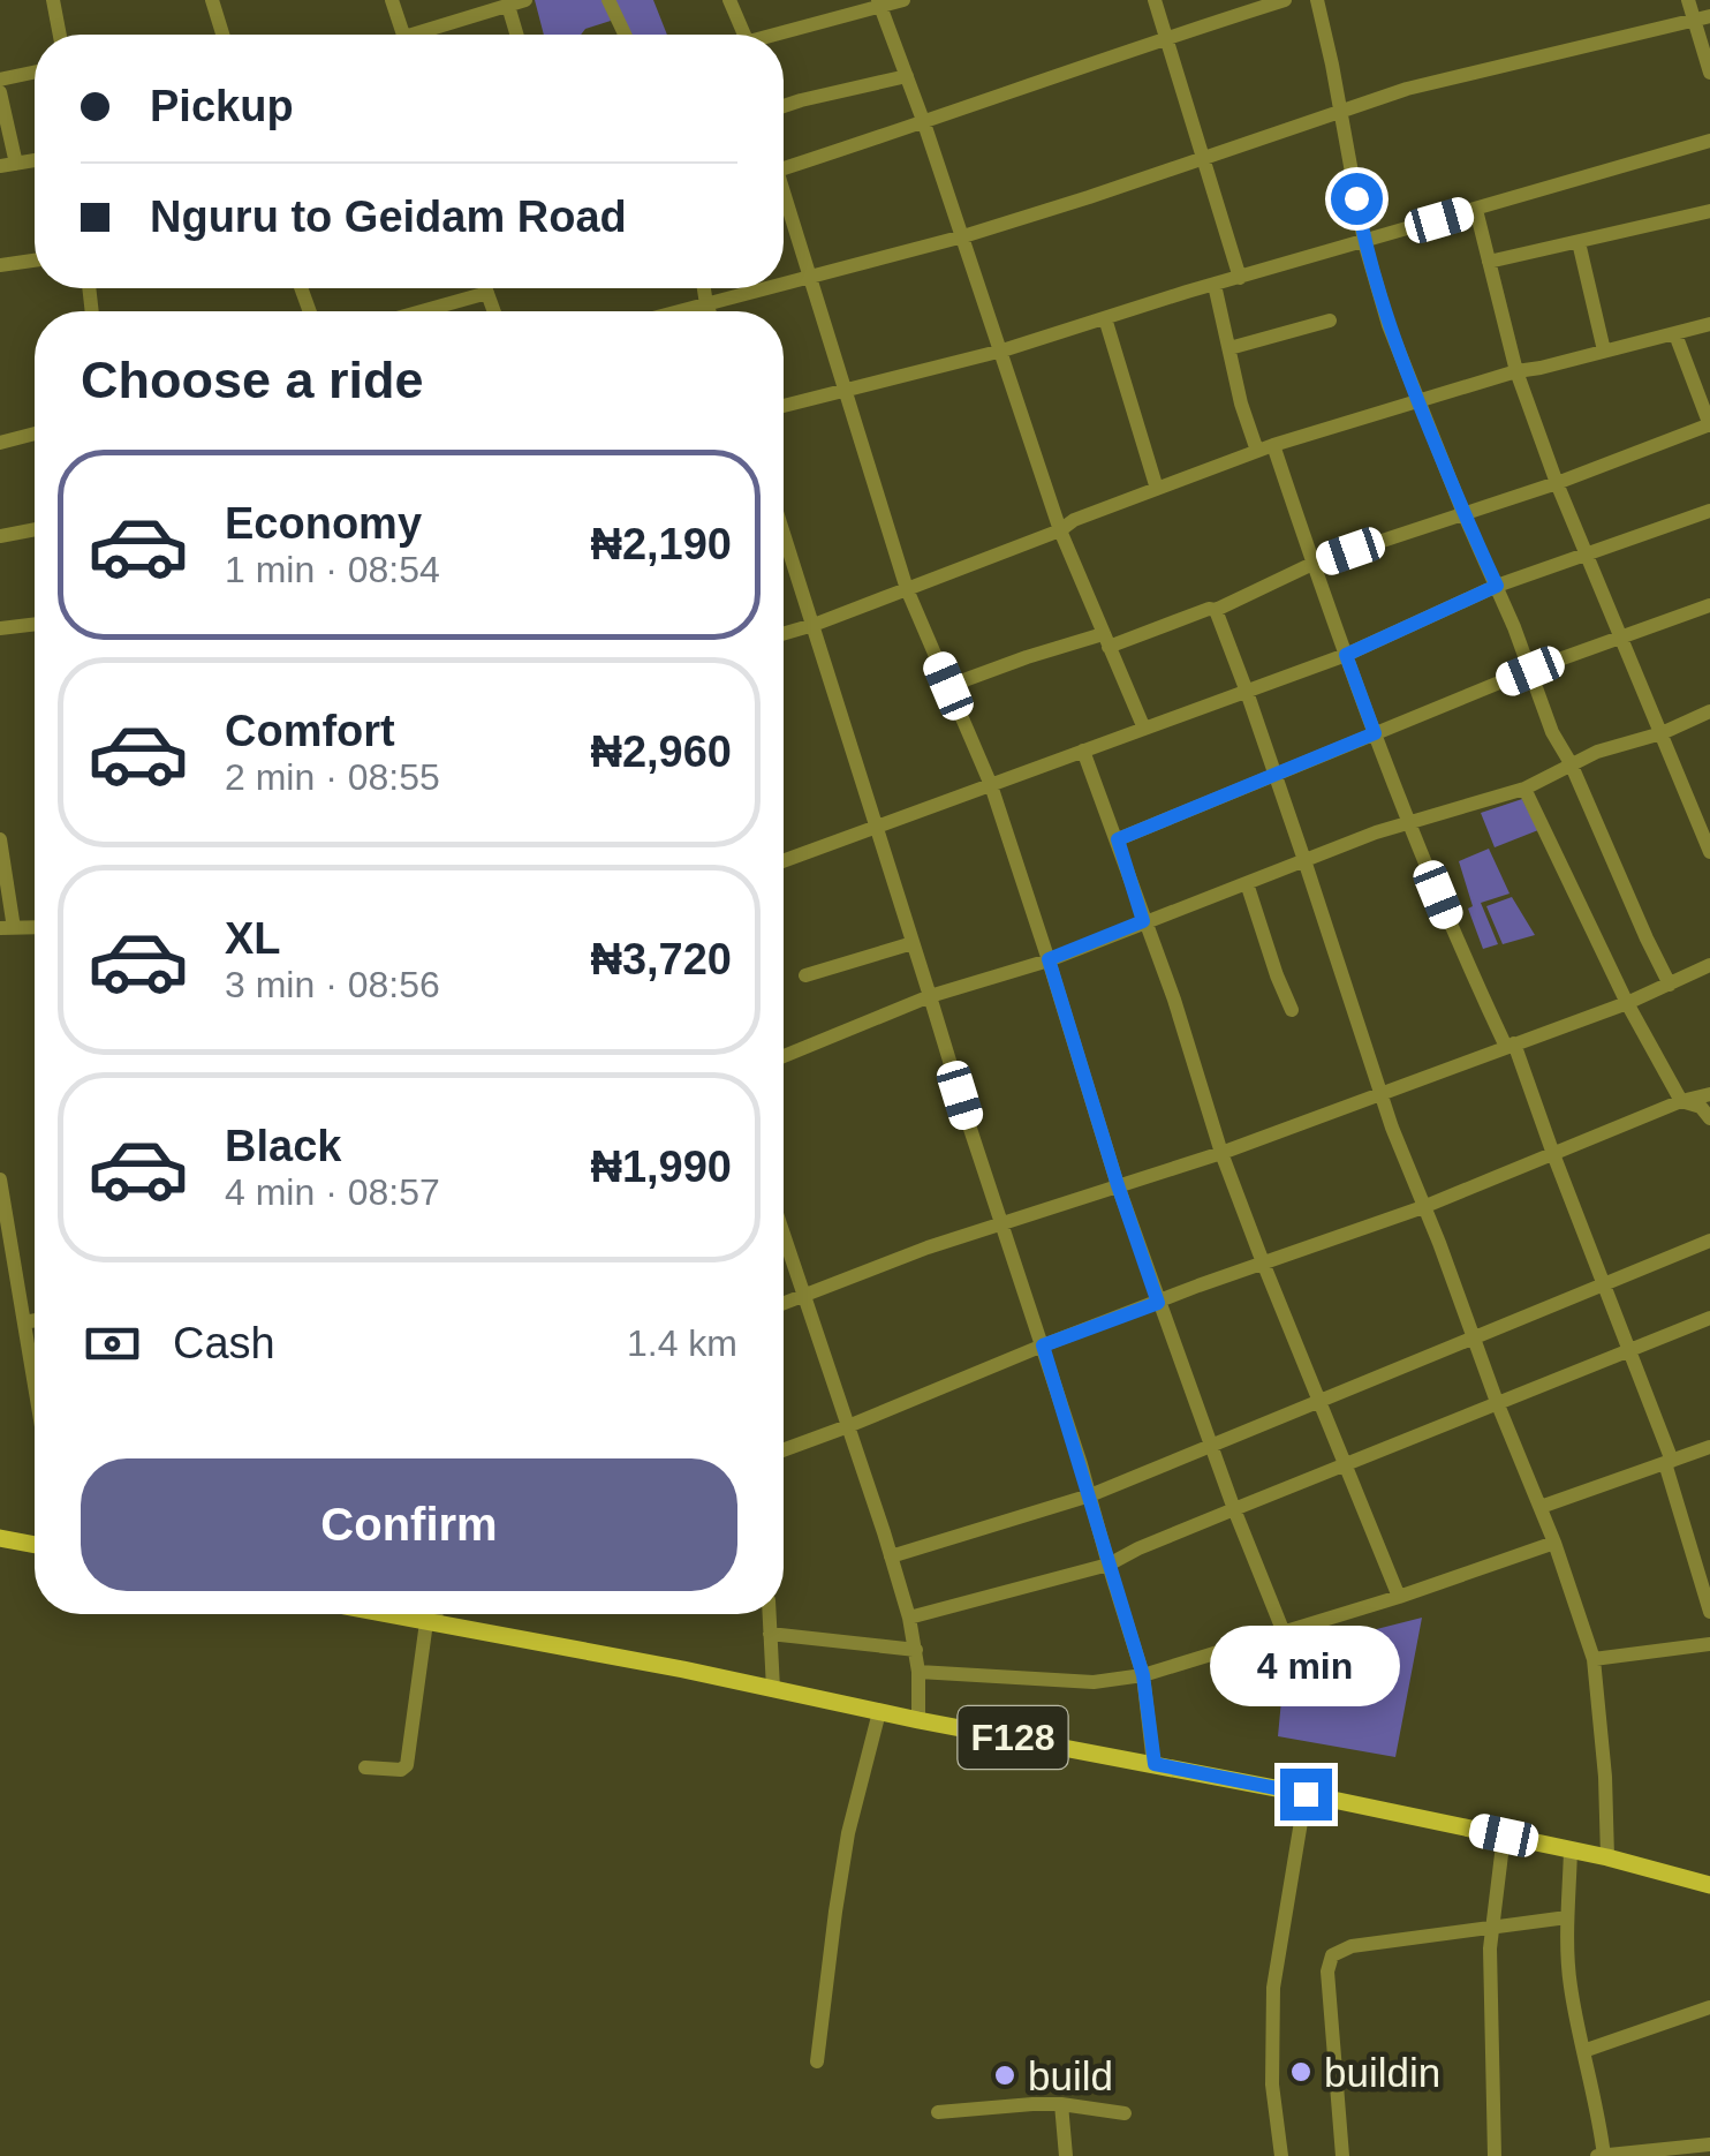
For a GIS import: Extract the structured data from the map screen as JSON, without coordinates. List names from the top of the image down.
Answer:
{
  "streets": {
    "main road": ["F128"]
  },
  "places": ["buildin", "build"],
  "page": {
    "banner": ["Pickup", "Nguru to Geidam Road"],
    "heading": "Choose a ride",
    "list": [
      {
        "name": "Economy",
        "note": "1 min · 08:54",
        "value": "₦2,190"
      },
      {
        "name": "Comfort",
        "note": "2 min · 08:55",
        "value": "₦2,960"
      },
      {
        "name": "XL",
        "note": "3 min · 08:56",
        "value": "₦3,720"
      },
      {
        "name": "Black",
        "note": "4 min · 08:57",
        "value": "₦1,990"
      }
    ],
    "pay": ["Cash", "1.4 km"],
    "buttons": "Confirm",
    "bubble": "4 min"
  }
}
